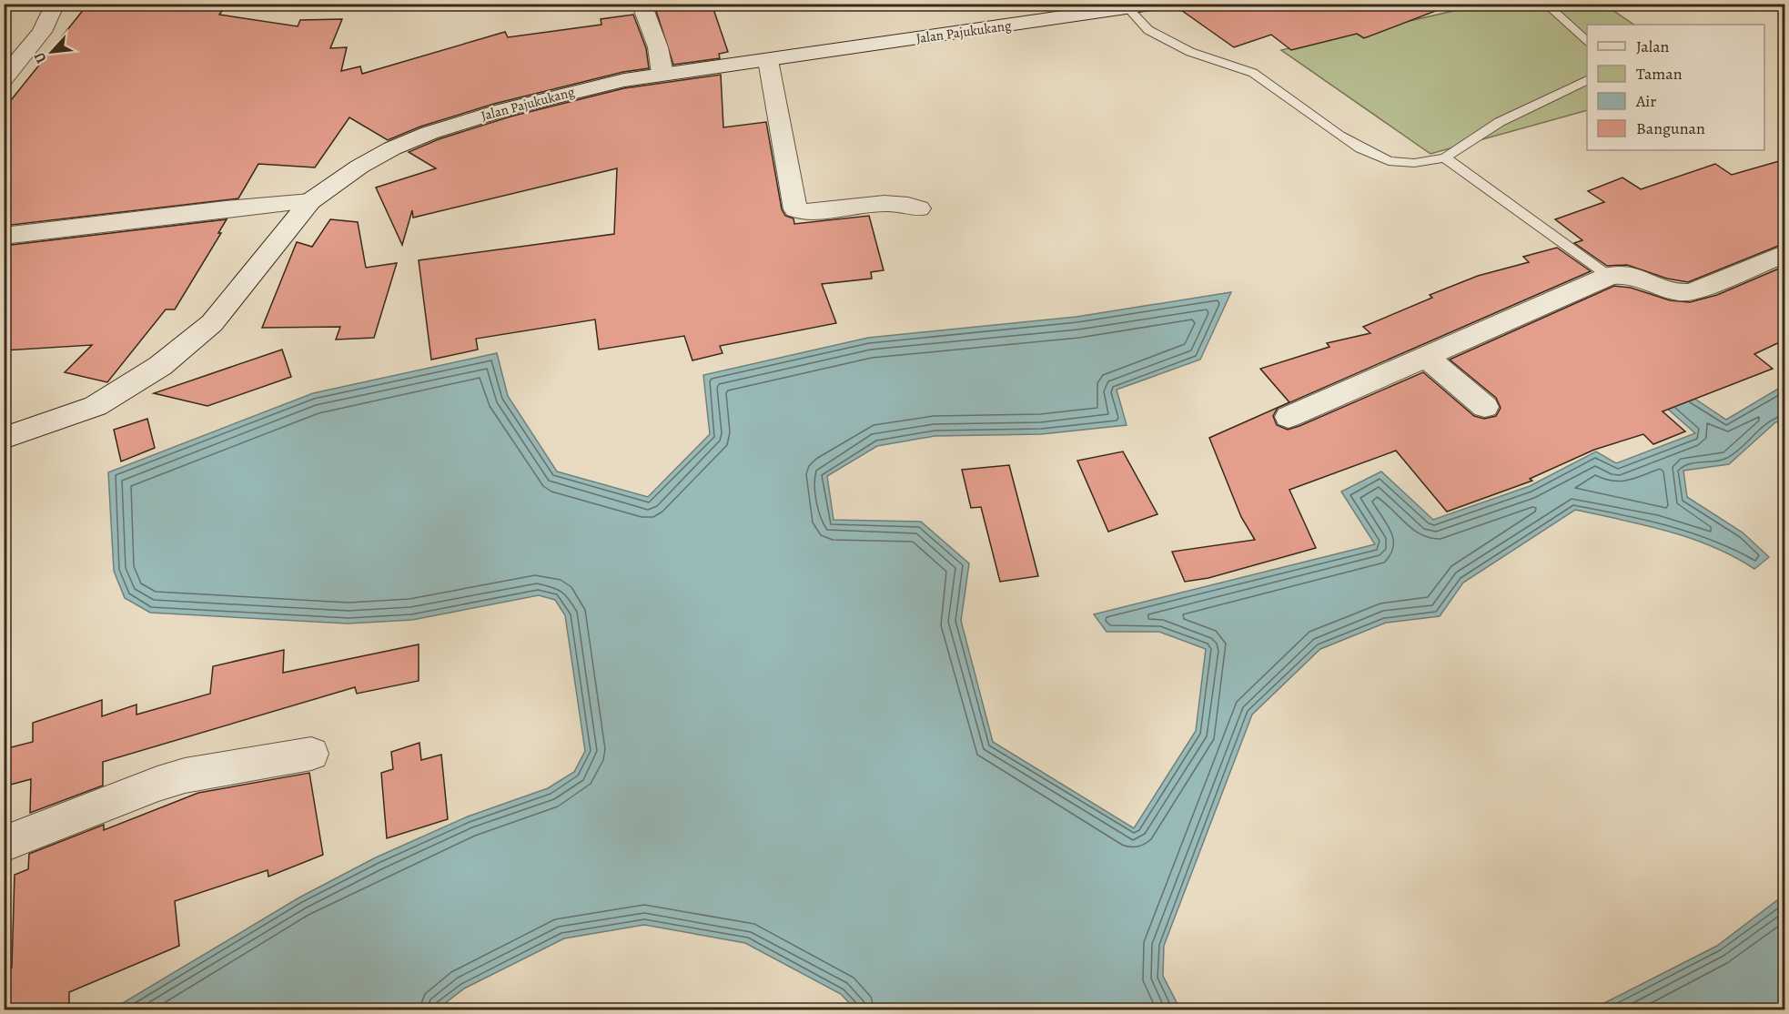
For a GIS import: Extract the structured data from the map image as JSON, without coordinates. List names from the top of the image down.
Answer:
{
  "streets": {
    "street": ["Jalan Pajukukang"]
  },
  "legend": [
    "Jalan",
    "Taman",
    "Air",
    "Bangunan"
  ],
  "north": "bottom left"
}
